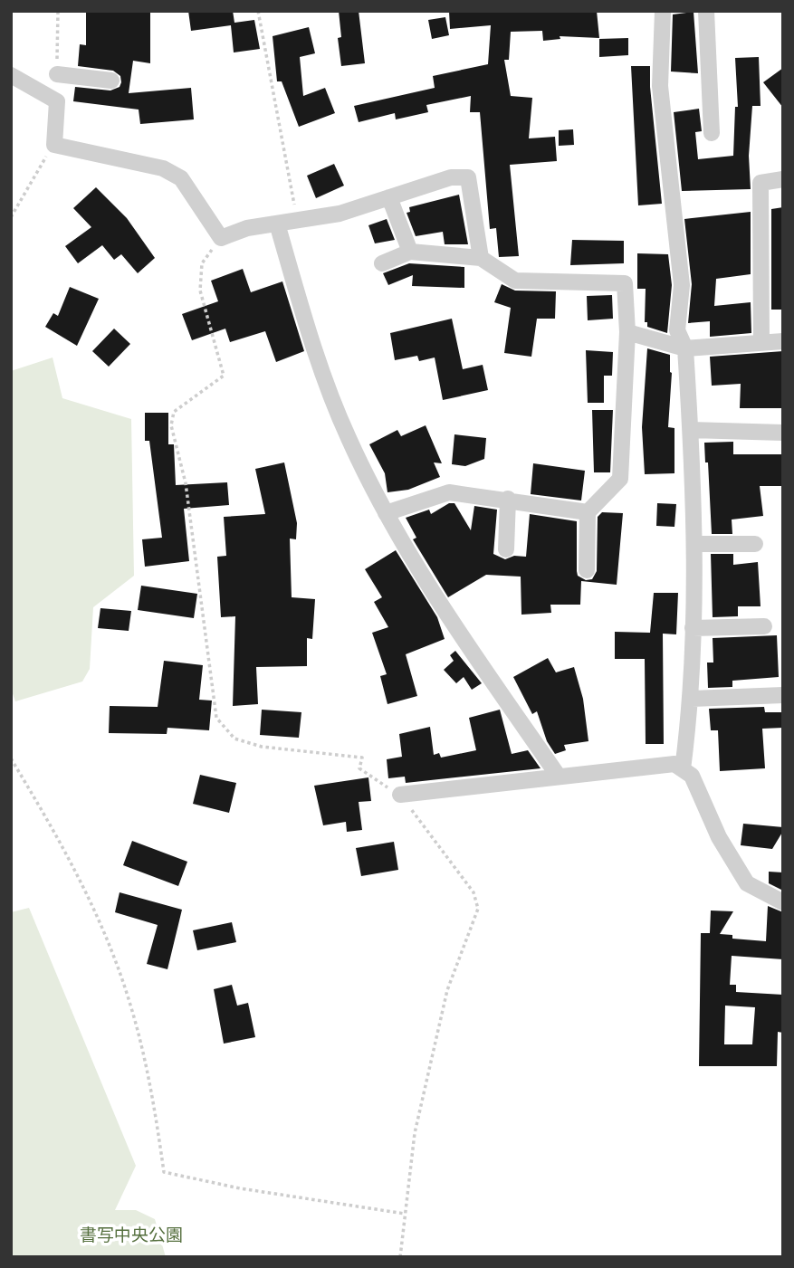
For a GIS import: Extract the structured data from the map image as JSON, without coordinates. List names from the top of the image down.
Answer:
{
  "parks": ["書写中央公園"]
}
